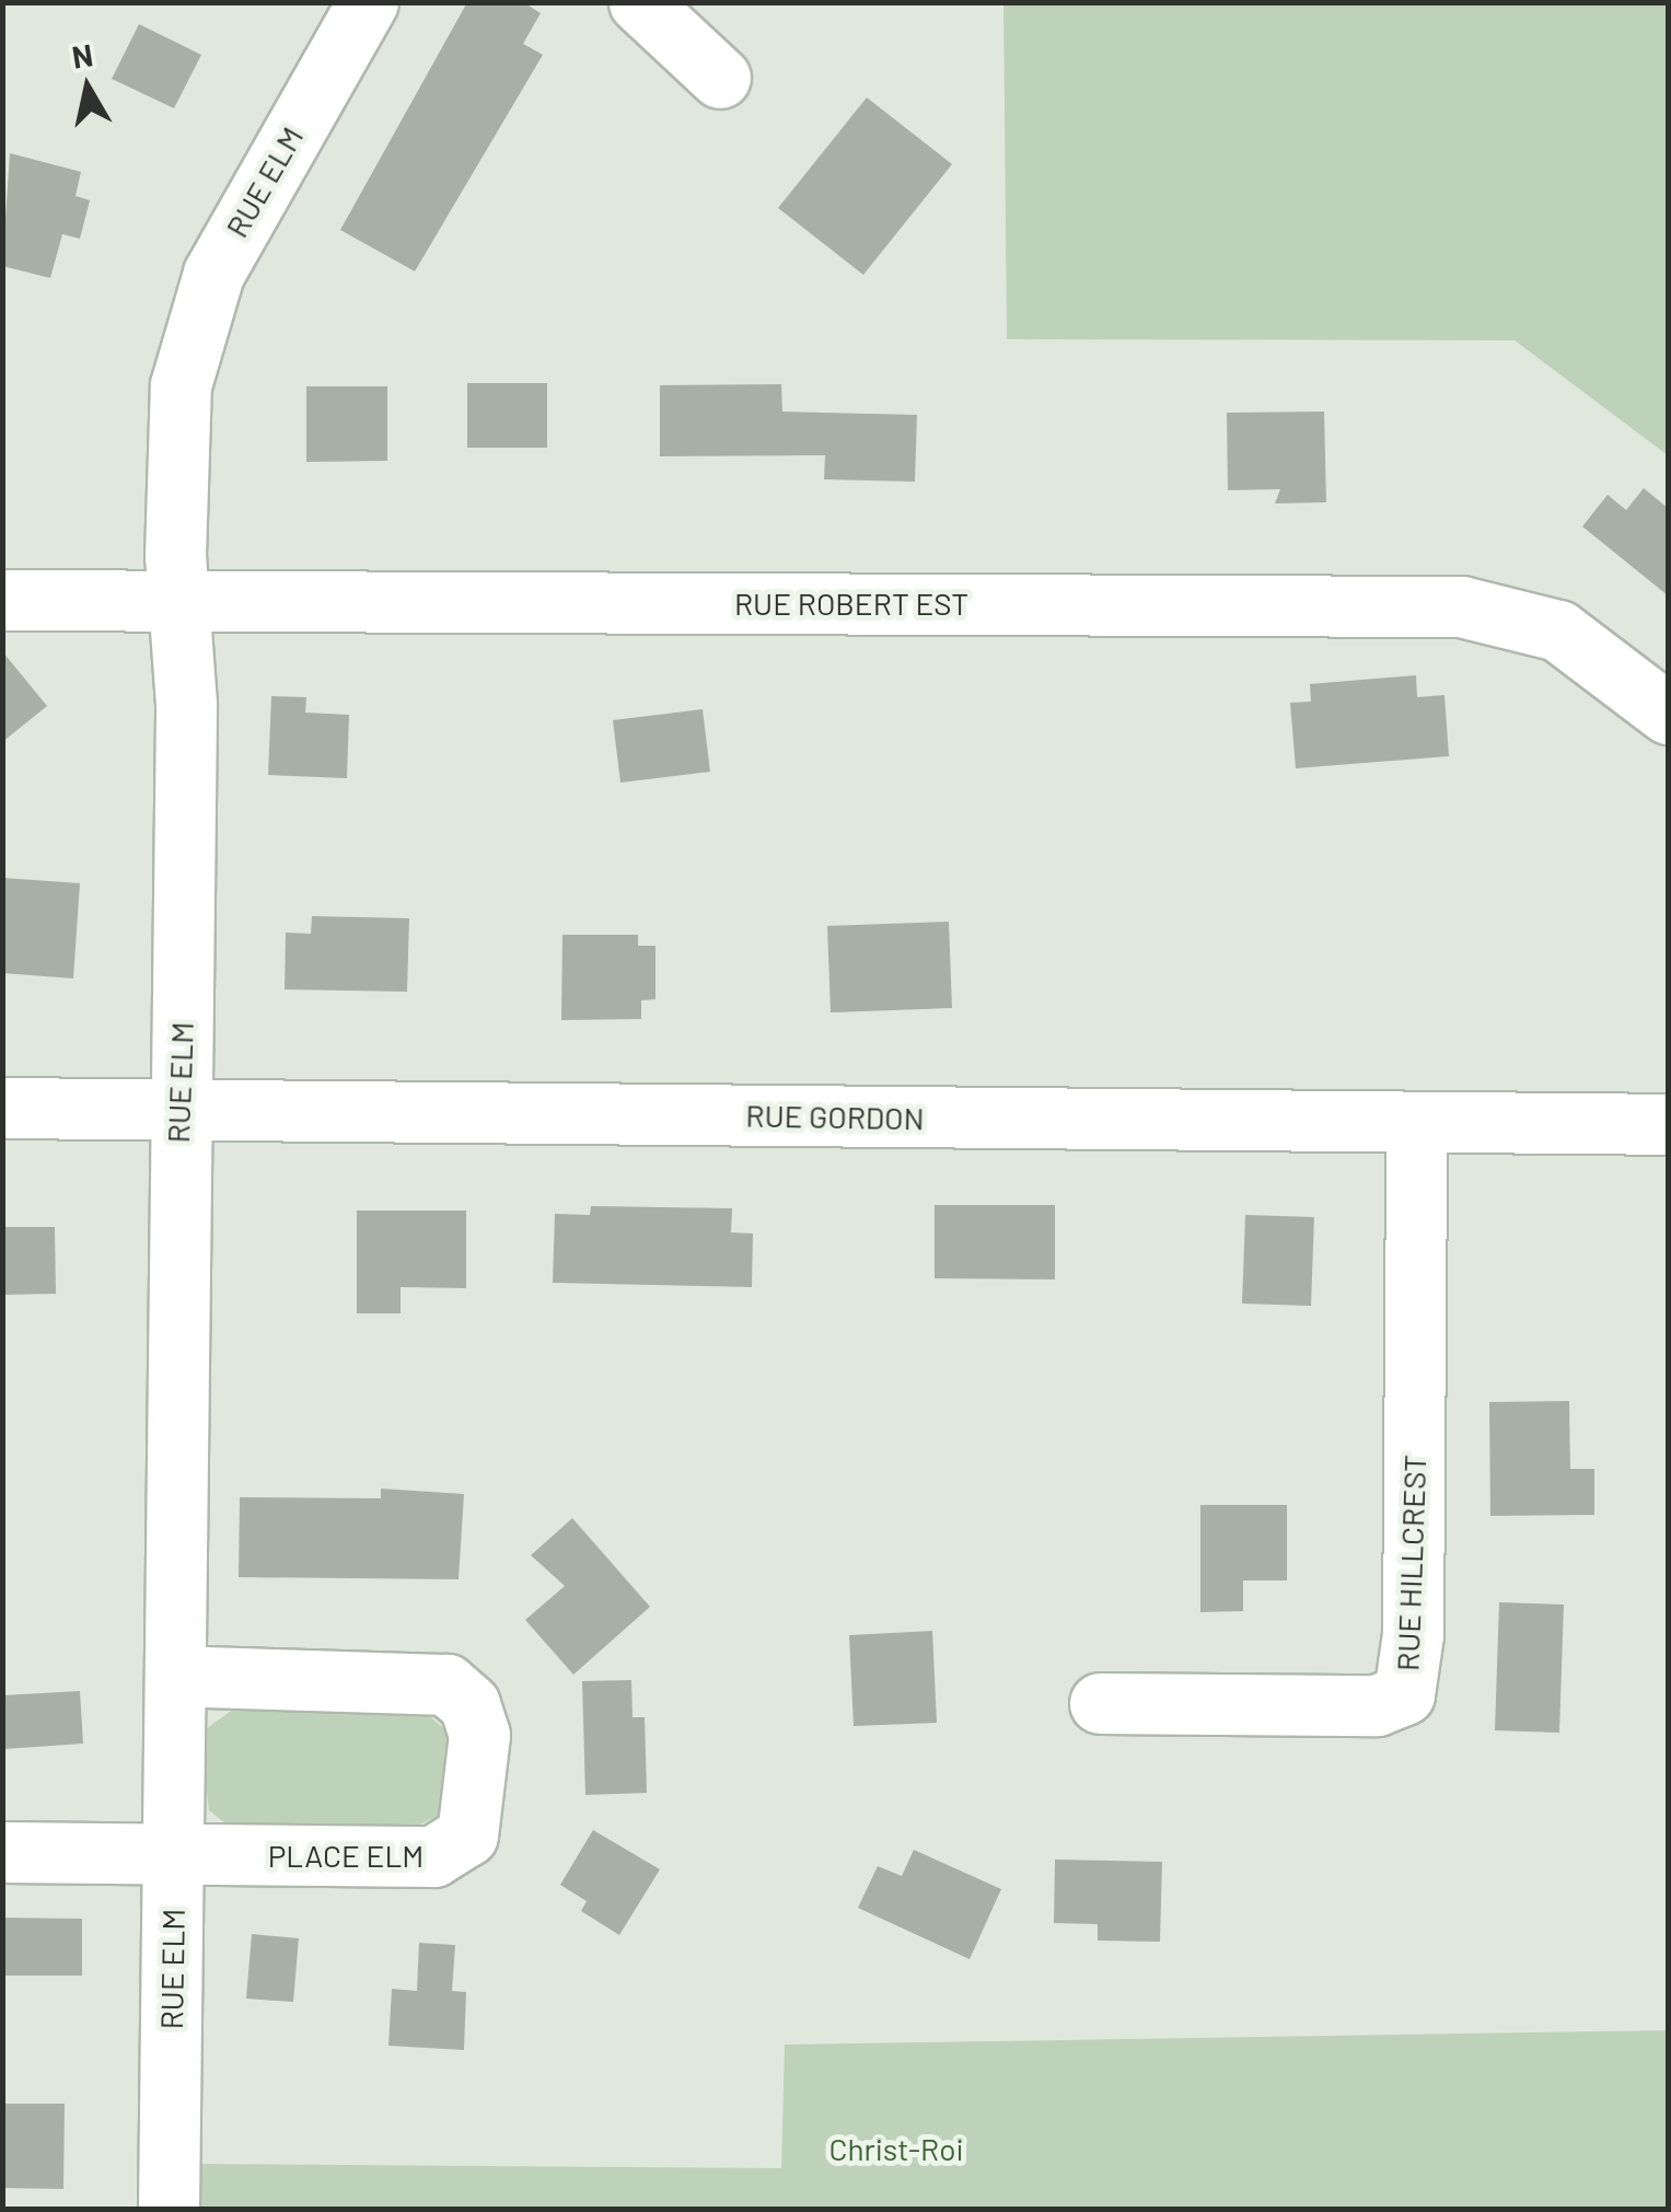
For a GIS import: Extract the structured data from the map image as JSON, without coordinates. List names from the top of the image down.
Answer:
{
  "streets": {
    "street": [
      "RUE ELM",
      "RUE ROBERT EST",
      "RUE GORDON",
      "RUE HILLCREST",
      "PLACE ELM"
    ]
  },
  "crossings": [
    ["RUE ELM", "RUE ROBERT EST"],
    ["RUE ELM", "RUE GORDON"],
    ["RUE ELM", "PLACE ELM"],
    ["RUE GORDON", "RUE HILLCREST"]
  ],
  "parks": ["Christ-Roi"],
  "north": "top"
}
